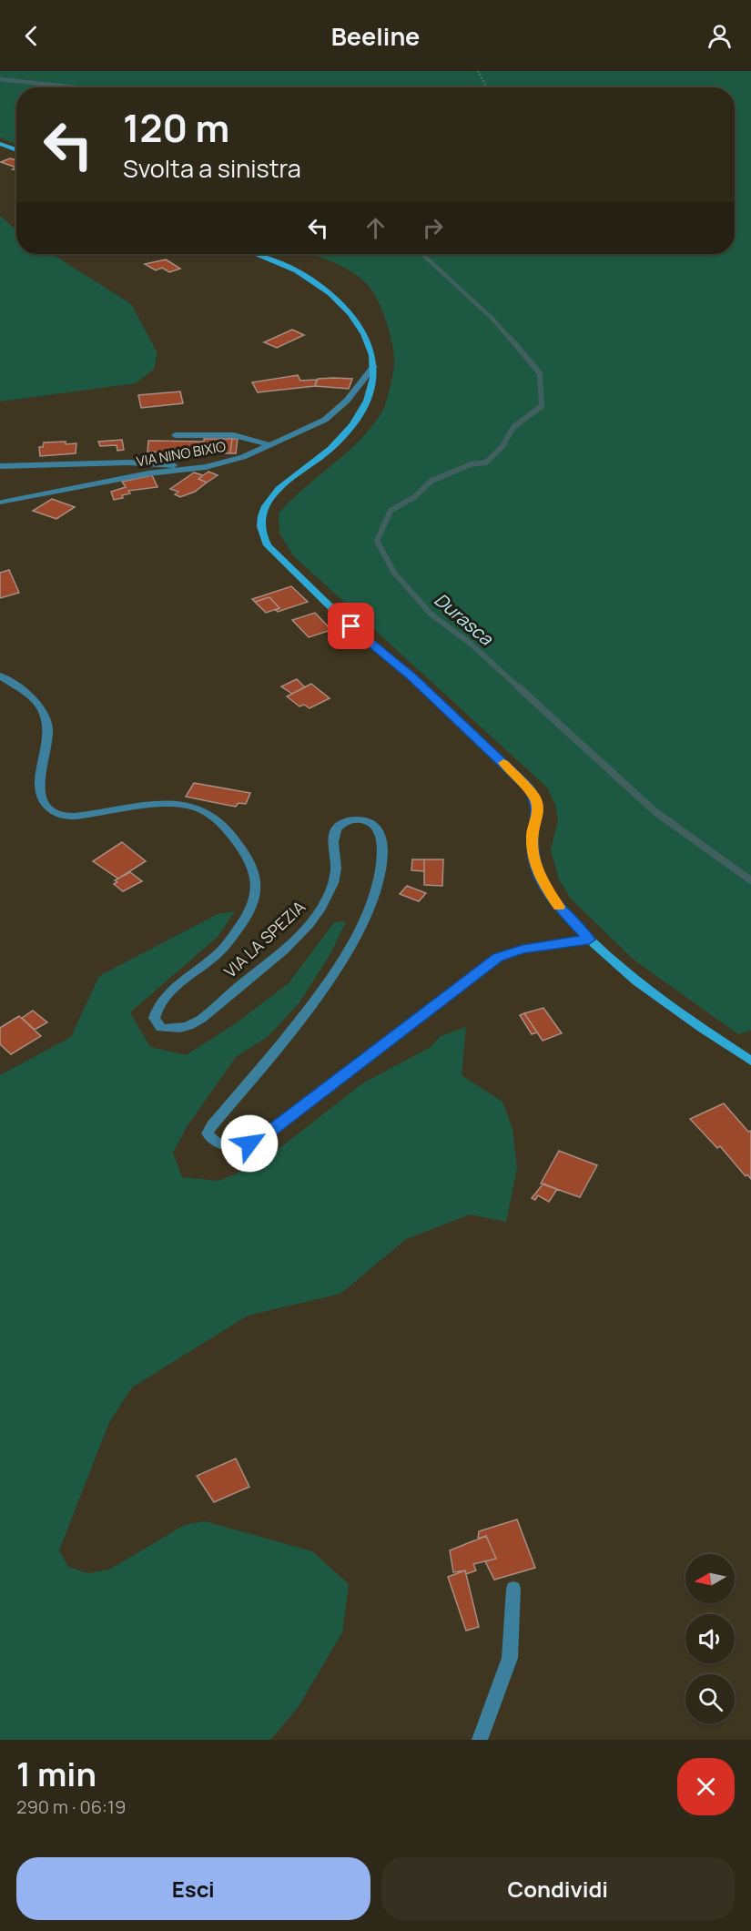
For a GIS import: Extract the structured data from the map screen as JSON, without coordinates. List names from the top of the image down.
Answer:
{
  "streets": {
    "street": ["VIA NINO BIXIO", "VIA LA SPEZIA"]
  },
  "water": ["Durasca"],
  "north": "left",
  "page": {
    "header": "Beeline",
    "turn": ["120 m", "Svolta a sinistra"],
    "heading": ["1 min", "290 m · 06:19"],
    "buttons": ["Esci", "Condividi"]
  }
}
